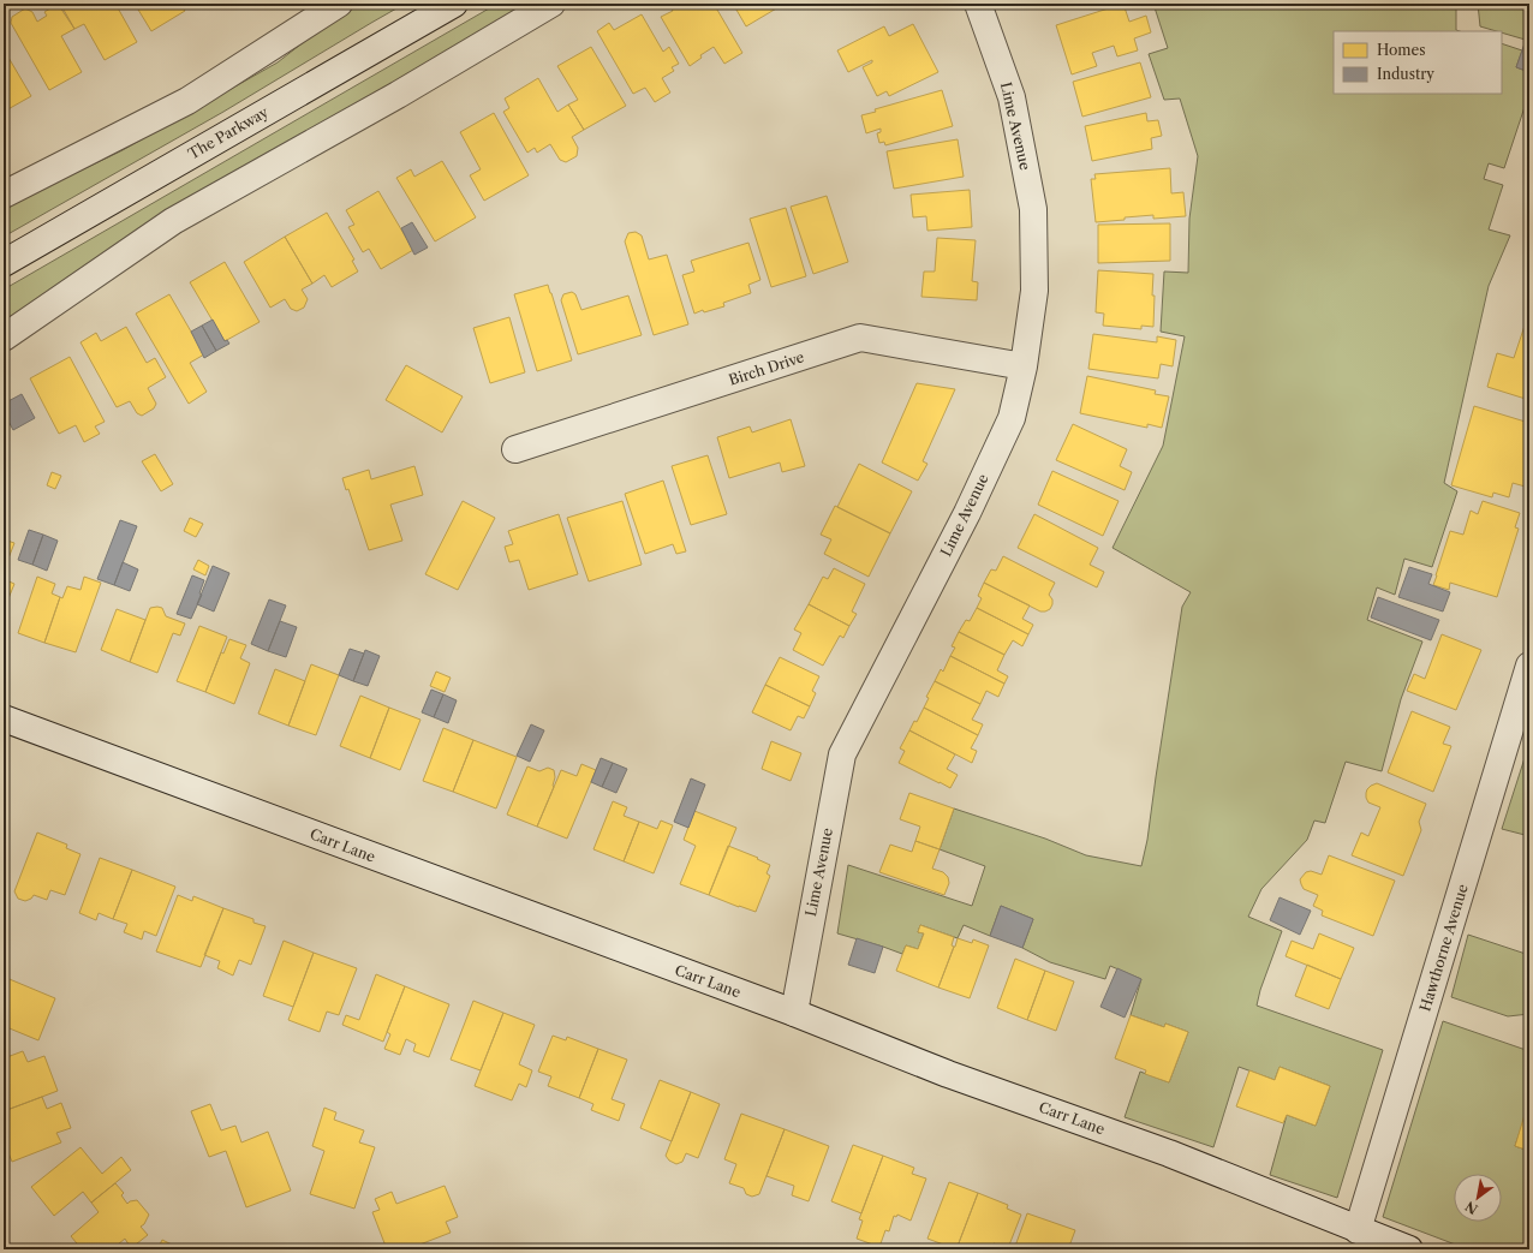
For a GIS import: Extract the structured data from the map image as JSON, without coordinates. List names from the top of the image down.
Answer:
{
  "streets": {
    "street": [
      "Lime Avenue",
      "The Parkway",
      "Birch Drive",
      "Carr Lane",
      "Hawthorne Avenue"
    ]
  },
  "crossings": [
    ["Lime Avenue", "Birch Drive"],
    ["Lime Avenue", "Carr Lane"],
    ["Carr Lane", "Hawthorne Avenue"]
  ],
  "legend": ["Homes", "Industry"],
  "north": "bottom left"
}
